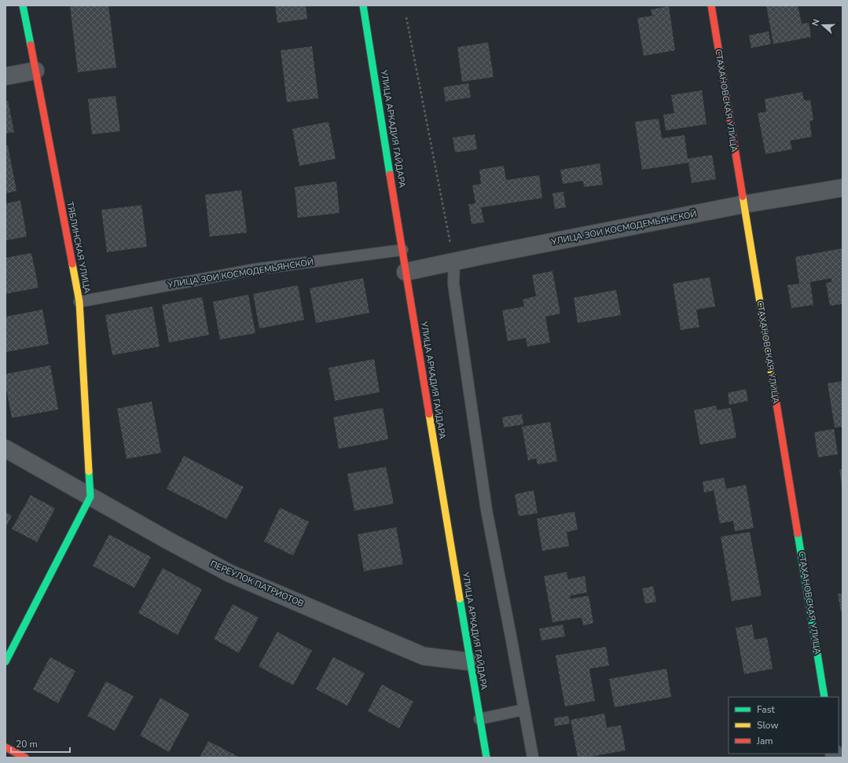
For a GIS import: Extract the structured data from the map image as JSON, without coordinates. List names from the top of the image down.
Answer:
{
  "streets": {
    "street": [
      "СТАХАНОВСКАЯ УЛИЦА",
      "УЛИЦА АРКАДИЯ ГАЙДАРА",
      "УЛИЦА ЗОИ КОСМОДЕМЬЯНСКОЙ",
      "ТЯБЛИНСКАЯ УЛИЦА",
      "ПЕРЕУЛОК ПАТРИОТОВ"
    ]
  },
  "crossings": [
    ["СТАХАНОВСКАЯ УЛИЦА", "УЛИЦА ЗОИ КОСМОДЕМЬЯНСКОЙ"],
    ["УЛИЦА АРКАДИЯ ГАЙДАРА", "УЛИЦА ЗОИ КОСМОДЕМЬЯНСКОЙ"],
    ["УЛИЦА АРКАДИЯ ГАЙДАРА", "ПЕРЕУЛОК ПАТРИОТОВ"],
    ["УЛИЦА ЗОИ КОСМОДЕМЬЯНСКОЙ", "ТЯБЛИНСКАЯ УЛИЦА"],
    ["ТЯБЛИНСКАЯ УЛИЦА", "ПЕРЕУЛОК ПАТРИОТОВ"]
  ],
  "legend": ["Fast", "Slow", "Jam"],
  "scale_bar": "20 m",
  "north": "left"
}
